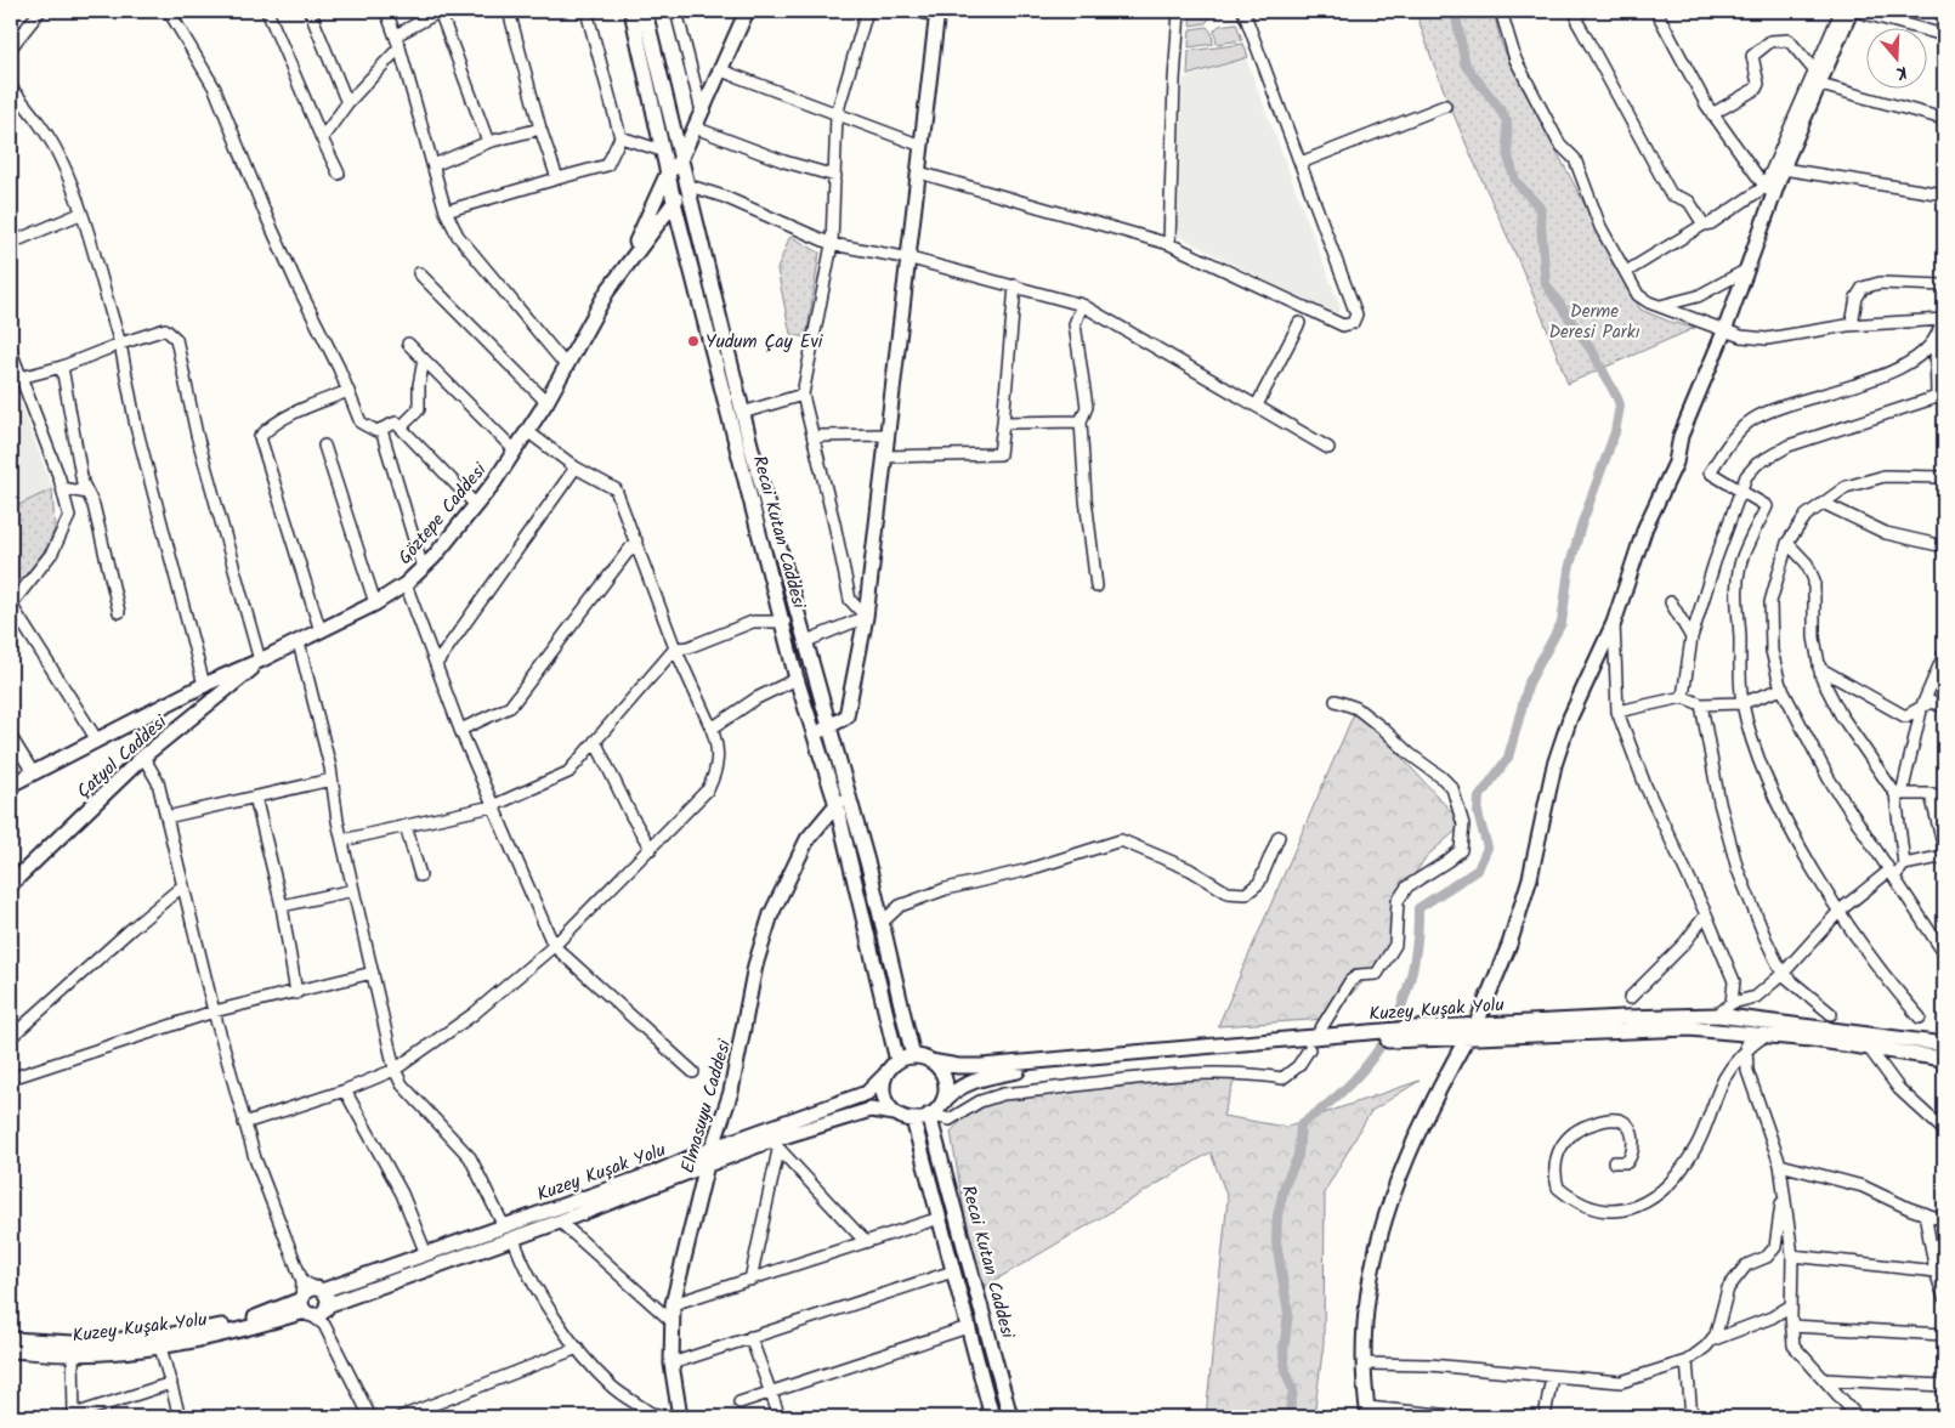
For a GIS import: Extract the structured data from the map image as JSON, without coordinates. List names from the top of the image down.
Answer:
{
  "streets": {
    "main road": [
      "Göztepe Caddesi",
      "Recai Kutan Caddesi",
      "Çatyol Caddesi",
      "Kuzey Kuşak Yolu",
      "Elmasuyu Caddesi"
    ]
  },
  "crossings": [
    ["Göztepe Caddesi", "Recai Kutan Caddesi"],
    ["Göztepe Caddesi", "Çatyol Caddesi"],
    ["Recai Kutan Caddesi", "Kuzey Kuşak Yolu"],
    ["Recai Kutan Caddesi", "Elmasuyu Caddesi"],
    ["Kuzey Kuşak Yolu", "Elmasuyu Caddesi"]
  ],
  "parks": ["Derme Deresi Parkı"],
  "places": ["Yudum Çay Evi"],
  "north": "bottom"
}
